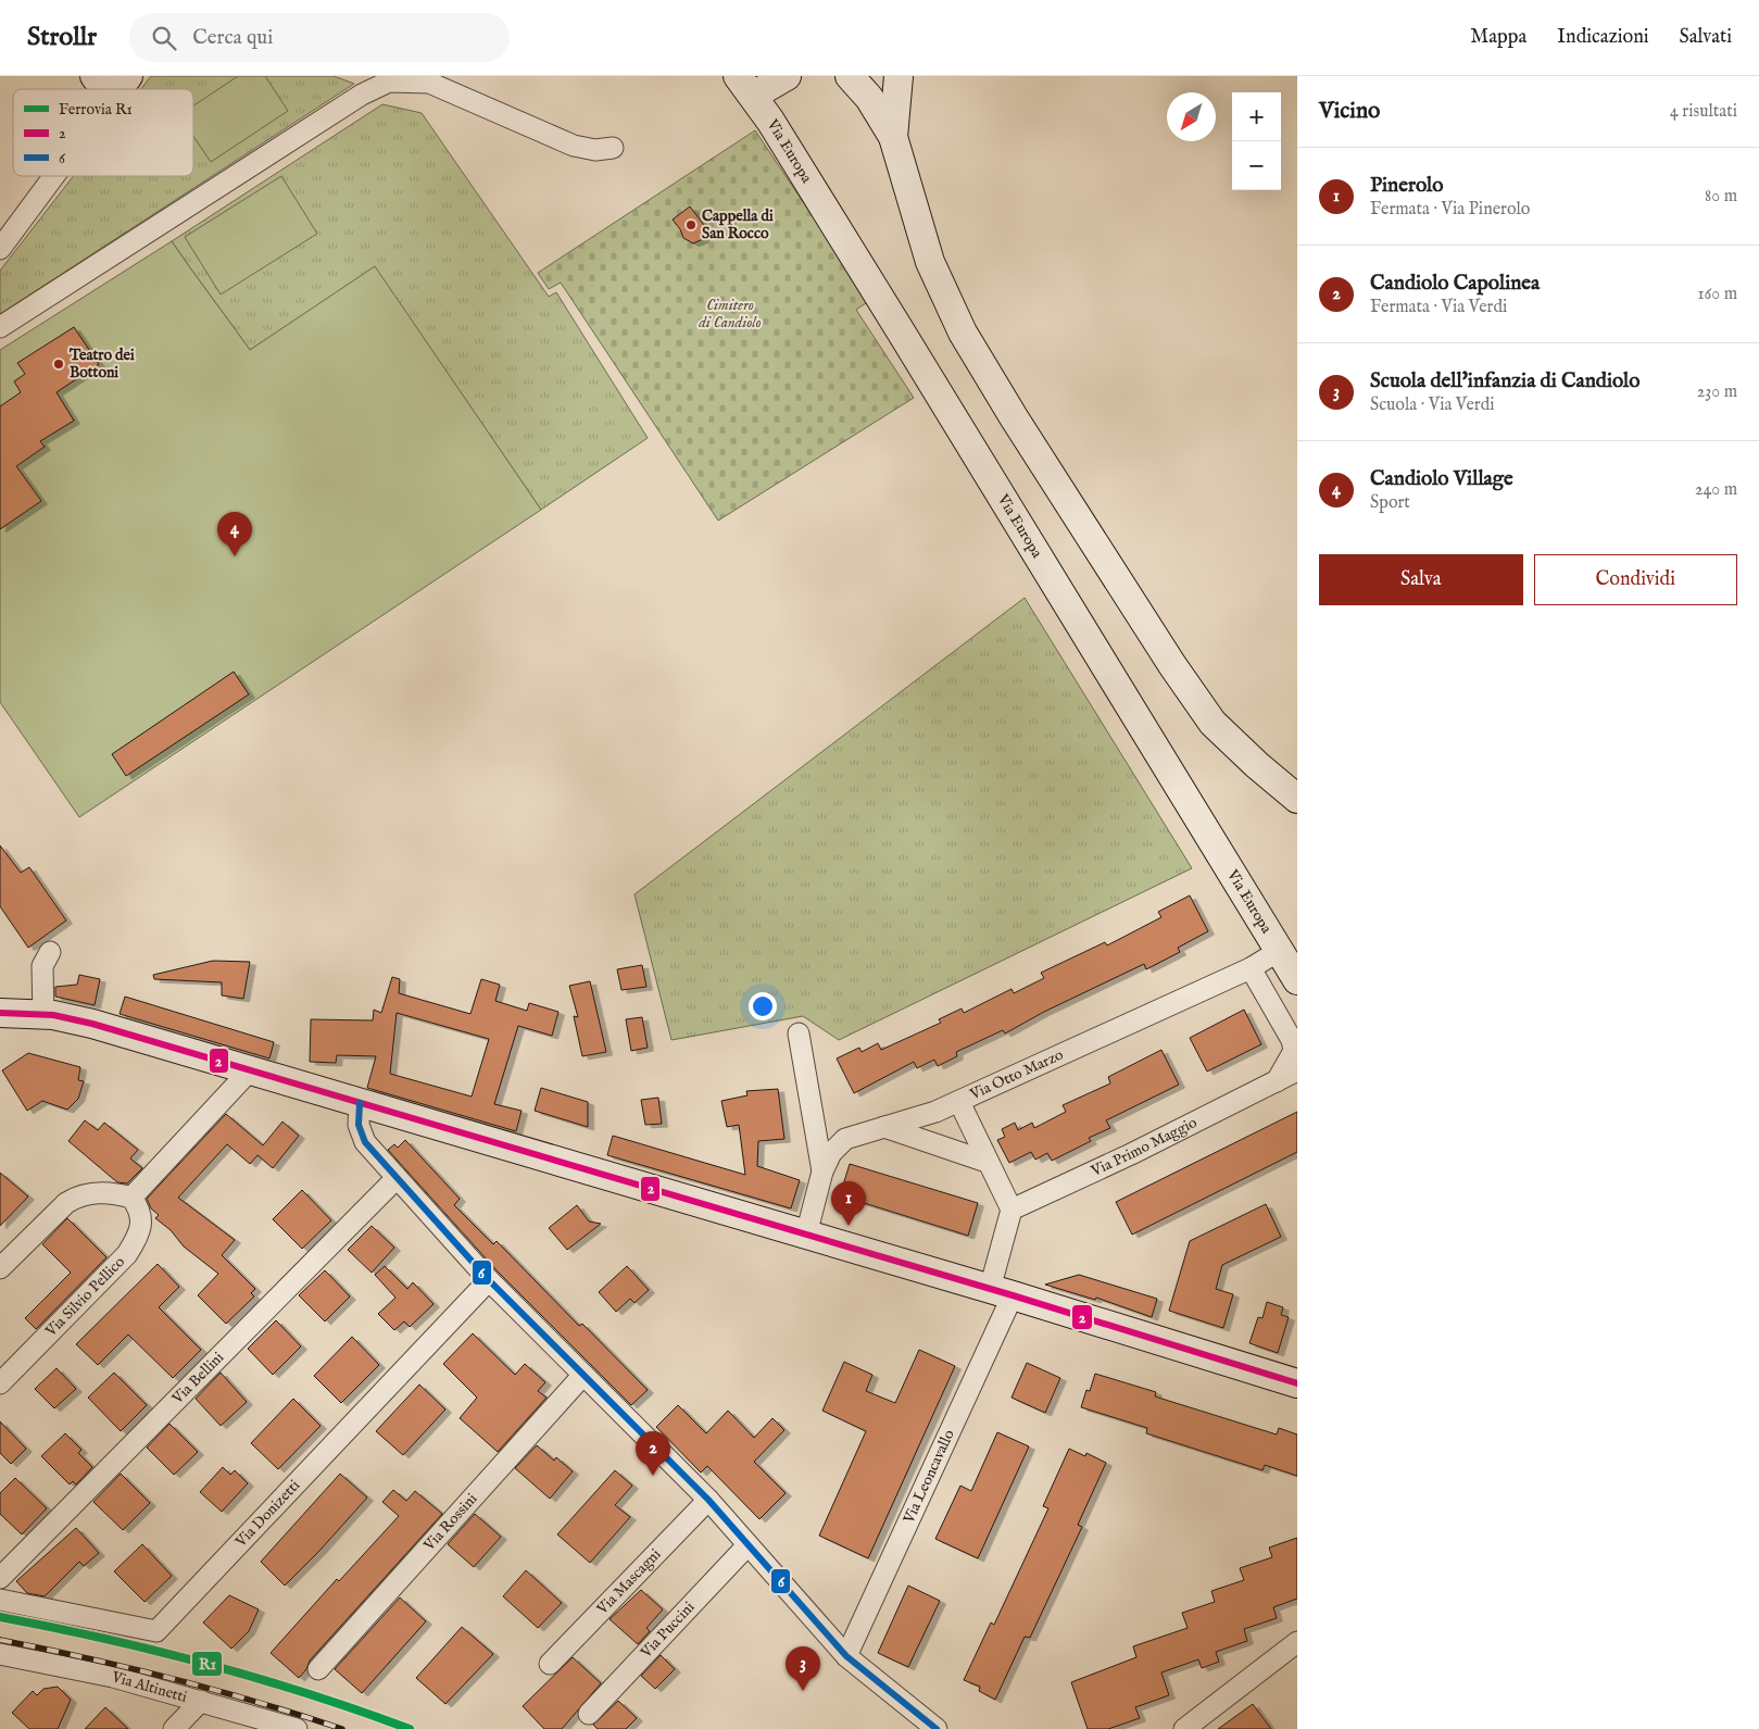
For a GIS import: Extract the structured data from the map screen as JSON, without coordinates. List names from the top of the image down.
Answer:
{
  "streets": {
    "main road": ["Via Europa"],
    "street": [
      "Via Otto Marzo",
      "Via Primo Maggio",
      "Via Silvio Pellico",
      "Via Bellini",
      "Via Leoncavallo",
      "Via Donizetti",
      "Via Rossini",
      "Via Mascagni",
      "Via Puccini",
      "Via Altinetti"
    ]
  },
  "crossings": [
    ["Via Europa", "Via Otto Marzo"]
  ],
  "parks": ["Cimitero di Candiolo"],
  "places": ["Cappella di San Rocco", "Teatro dei Bottoni"],
  "lines": ["transit line 2", "transit line 6", "rail line R1"],
  "legend": ["Ferrovia R1", "2", "6"],
  "north": "bottom left",
  "page": {
    "header": "Strollr",
    "search": "Cerca qui",
    "nav": ["Mappa", "Indicazioni", "Salvati"],
    "heading": ["Vicino", "4 risultati"],
    "map_buttons": ["+", "−"],
    "list": [
      {
        "mark": "1",
        "name": "Pinerolo",
        "note": "Fermata · Via Pinerolo",
        "value": "80 m"
      },
      {
        "mark": "2",
        "name": "Candiolo Capolinea",
        "note": "Fermata · Via Verdi",
        "value": "160 m"
      },
      {
        "mark": "3",
        "name": "Scuola dell'infanzia di Candiolo",
        "note": "Scuola · Via Verdi",
        "value": "230 m"
      },
      {
        "mark": "4",
        "name": "Candiolo Village",
        "note": "Sport",
        "value": "240 m"
      }
    ],
    "pins": [
      "4",
      "1",
      "2",
      "3"
    ],
    "buttons": ["Salva", "Condividi"]
  }
}
